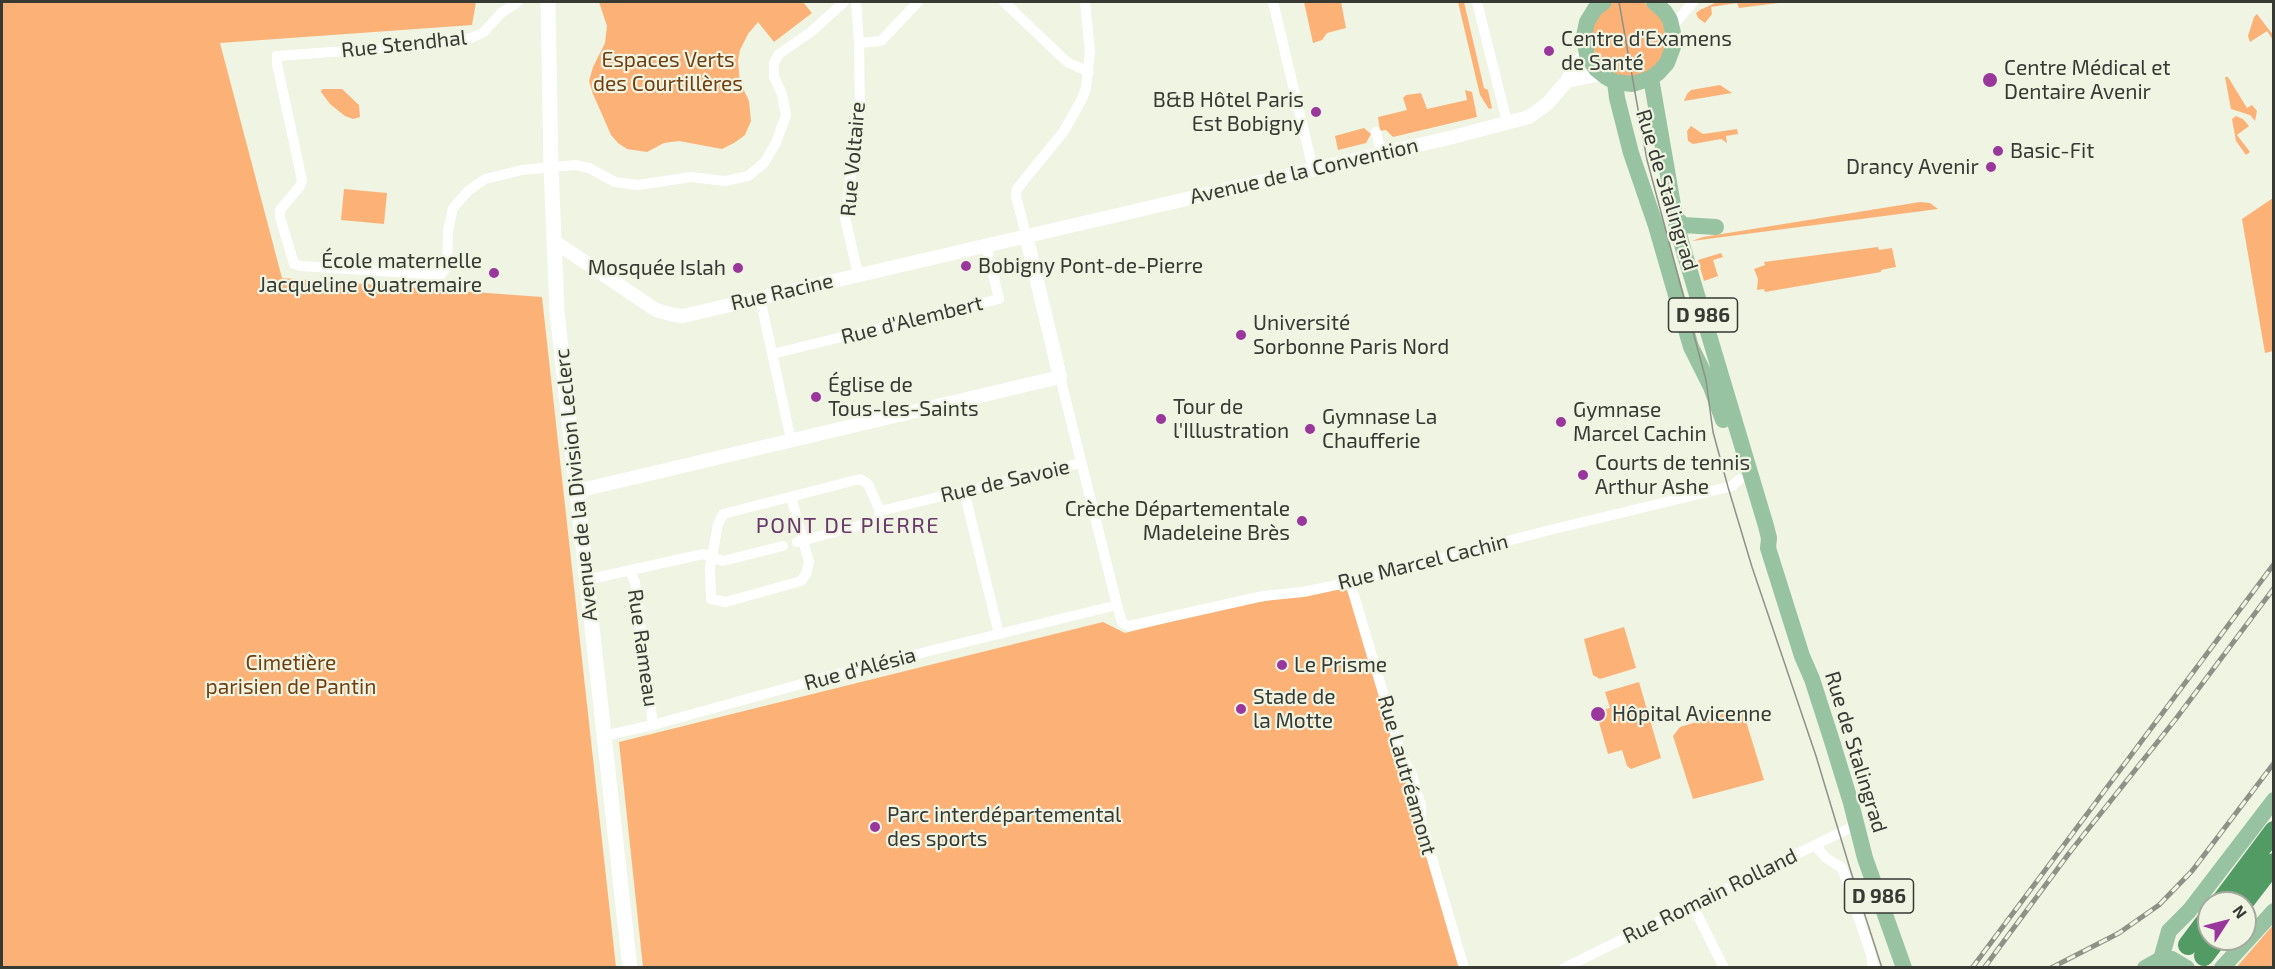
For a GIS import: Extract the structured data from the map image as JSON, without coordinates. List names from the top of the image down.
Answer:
{
  "streets": {
    "main road": ["Rue de Stalingrad", "D 986", "Avenue de la Division Leclerc"],
    "street": [
      "Rue Stendhal",
      "Rue Voltaire",
      "Avenue de la Convention",
      "Rue Racine",
      "Rue d'Alembert",
      "Rue de Savoie",
      "Rue Marcel Cachin",
      "Rue Rameau",
      "Rue d'Alésia",
      "Rue Lautréamont",
      "Rue Romain Rolland"
    ]
  },
  "crossings": [
    ["Rue Stendhal", "Avenue de la Division Leclerc"],
    ["Rue Voltaire", "Rue Racine"],
    ["Avenue de la Convention", "Rue Racine"],
    ["Rue de Stalingrad", "Rue Marcel Cachin"],
    ["Rue de Stalingrad", "Rue Romain Rolland"],
    ["Rue Racine", "Rue d'Alembert"],
    ["Rue Racine", "Avenue de la Division Leclerc"],
    ["Avenue de la Division Leclerc", "Rue d'Alésia"],
    ["Rue Marcel Cachin", "Rue d'Alésia"],
    ["Rue Marcel Cachin", "Rue Lautréamont"],
    ["Rue Rameau", "Rue d'Alésia"]
  ],
  "districts": ["PONT DE PIERRE"],
  "parks": ["Espaces Verts des Courtillères", "Cimetière parisien de Pantin"],
  "places": [
    "Centre d'Examens de Santé",
    "Centre Médical et Dentaire Avenir",
    "B&B Hôtel Paris Est Bobigny",
    "Basic-Fit",
    "Drancy Avenir",
    "Bobigny Pont-de-Pierre",
    "Mosquée Islah",
    "École maternelle Jacqueline Quatremaire",
    "Université Sorbonne Paris Nord",
    "Église de Tous-les-Saints",
    "Tour de l'Illustration",
    "Gymnase Marcel Cachin",
    "Gymnase La Chaufferie",
    "Courts de tennis Arthur Ashe",
    "Crèche Départementale Madeleine Brès",
    "Le Prisme",
    "Stade de la Motte",
    "Hôpital Avicenne",
    "Parc interdépartemental des sports"
  ],
  "north": "top right"
}
